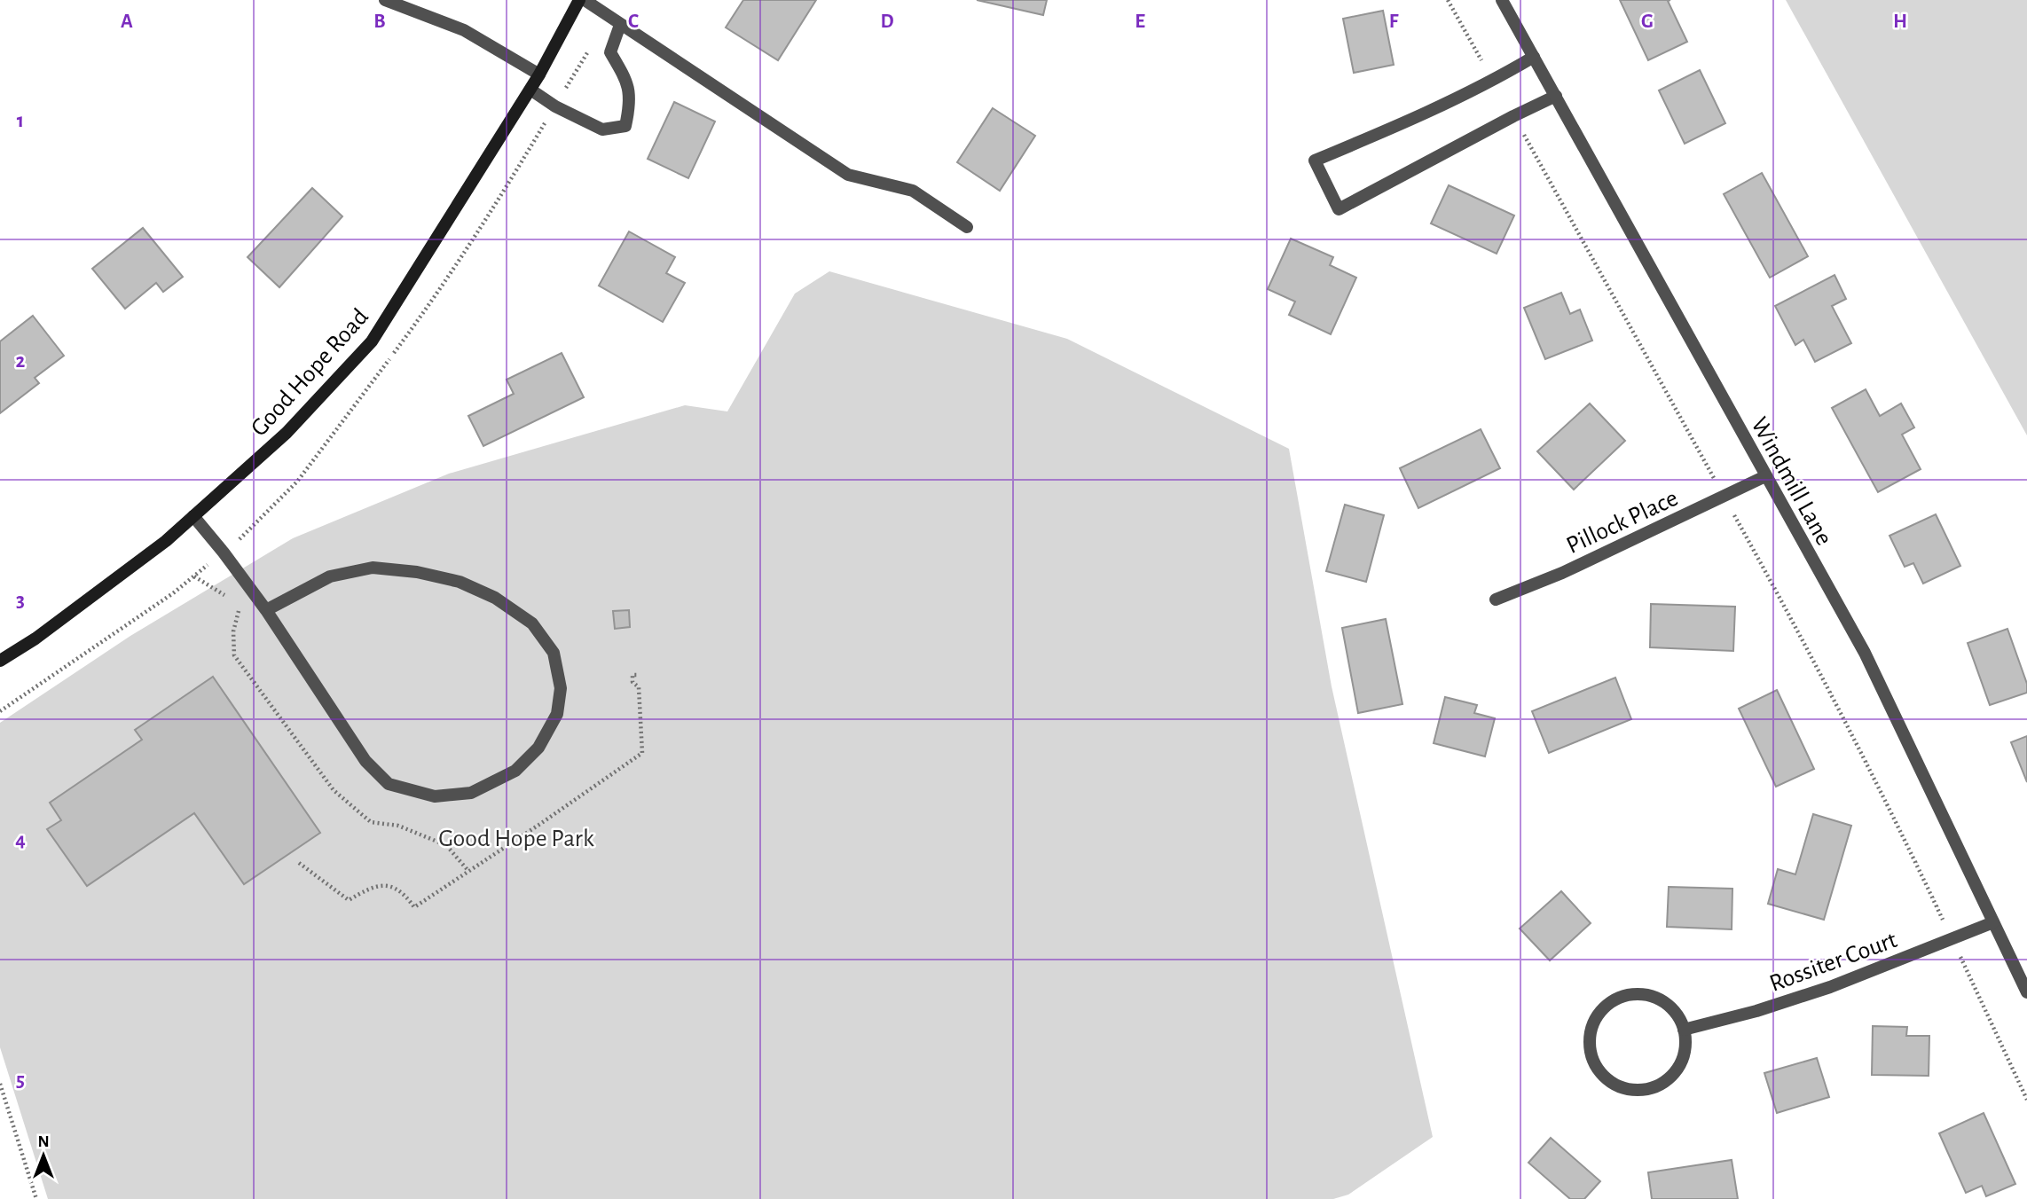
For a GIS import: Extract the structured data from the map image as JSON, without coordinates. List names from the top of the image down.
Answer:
{
  "streets": {
    "street": [
      "Good Hope Road",
      "Windmill Lane",
      "Pillock Place",
      "Rossiter Court"
    ]
  },
  "crossings": [
    ["Windmill Lane", "Pillock Place"],
    ["Windmill Lane", "Rossiter Court"]
  ],
  "parks": ["Good Hope Park"],
  "north": "top",
  "grid": {
    "columns": [
      "A",
      "B",
      "C",
      "D",
      "E",
      "F",
      "G",
      "H"
    ],
    "rows": [
      "1",
      "2",
      "3",
      "4",
      "5"
    ]
  }
}
